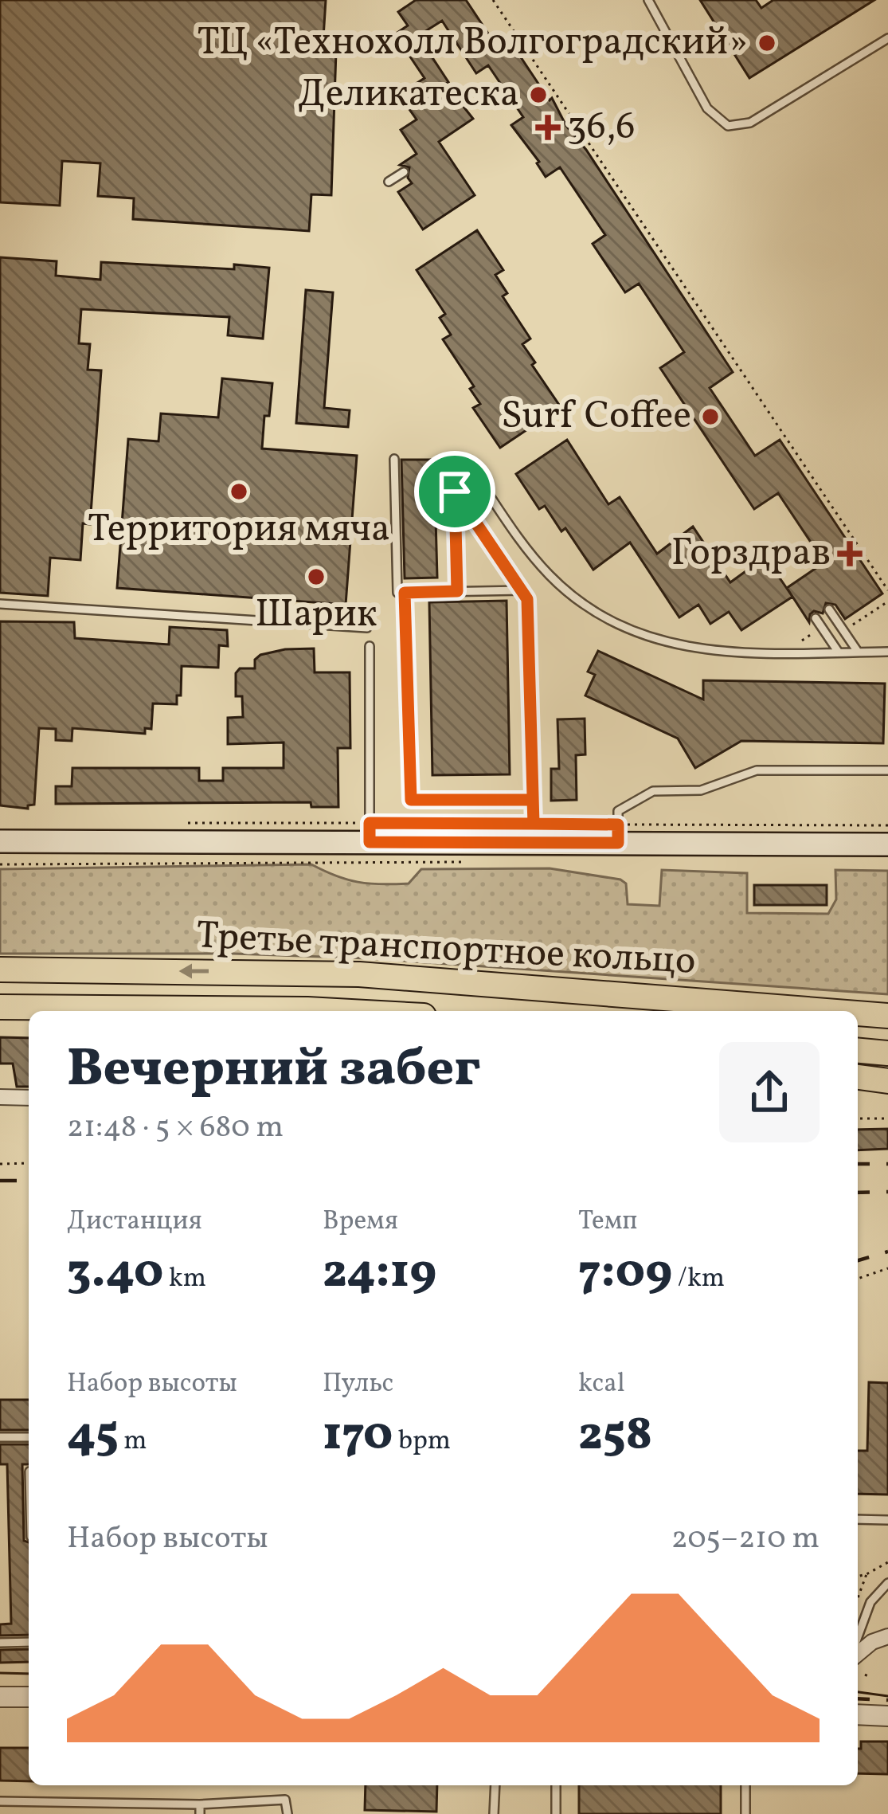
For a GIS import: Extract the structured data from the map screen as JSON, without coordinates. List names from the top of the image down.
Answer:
{
  "streets": {
    "main road": ["Третье транспортное кольцо"]
  },
  "places": {
    "other": [
      "ТЦ «Технохолл Волгоградский»",
      "Деликатеска",
      "Surf Coffee",
      "Территория мяча",
      "Шарик"
    ],
    "health": ["36,6", "Горздрав"]
  },
  "page": {
    "heading": ["Вечерний забег", "21:48 · 5 × 680 m"],
    "stats": [
      ["Дистанция", "3.40 km"],
      ["Время", "24:19"],
      ["Темп", "7:09 /km"],
      ["Набор высоты", "45 m"],
      ["Пульс", "170 bpm"],
      ["kcal", "258"]
    ],
    "chart": ["Набор высоты", "205–210 m"]
  }
}
